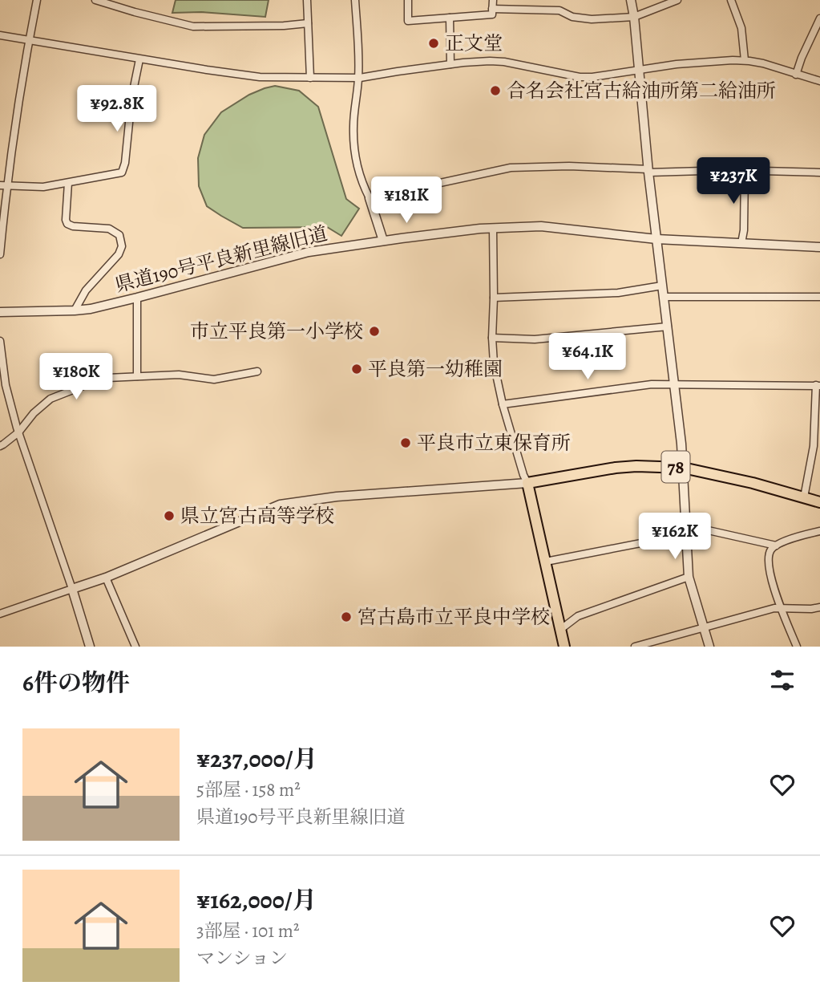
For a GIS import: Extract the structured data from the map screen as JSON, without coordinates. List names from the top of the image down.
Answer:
{
  "streets": {
    "main road": ["78"],
    "street": ["県道190号平良新里線旧道"]
  },
  "places": [
    "正文堂",
    "合名会社宮古給油所第二給油所",
    "市立平良第一小学校",
    "平良第一幼稚園",
    "平良市立東保育所",
    "県立宮古高等学校",
    "宮古島市立平良中学校"
  ],
  "page": {
    "price": [
      "¥92.8K",
      "¥237K",
      "¥181K",
      "¥64.1K",
      "¥180K",
      "¥162K"
    ],
    "heading": "6件の物件",
    "list": [
      {
        "name": "¥237,000/月",
        "note": "5部屋 · 158 m² · 県道190号平良新里線旧道"
      },
      {
        "name": "¥162,000/月",
        "note": "3部屋 · 101 m² · マンション"
      }
    ]
  }
}
